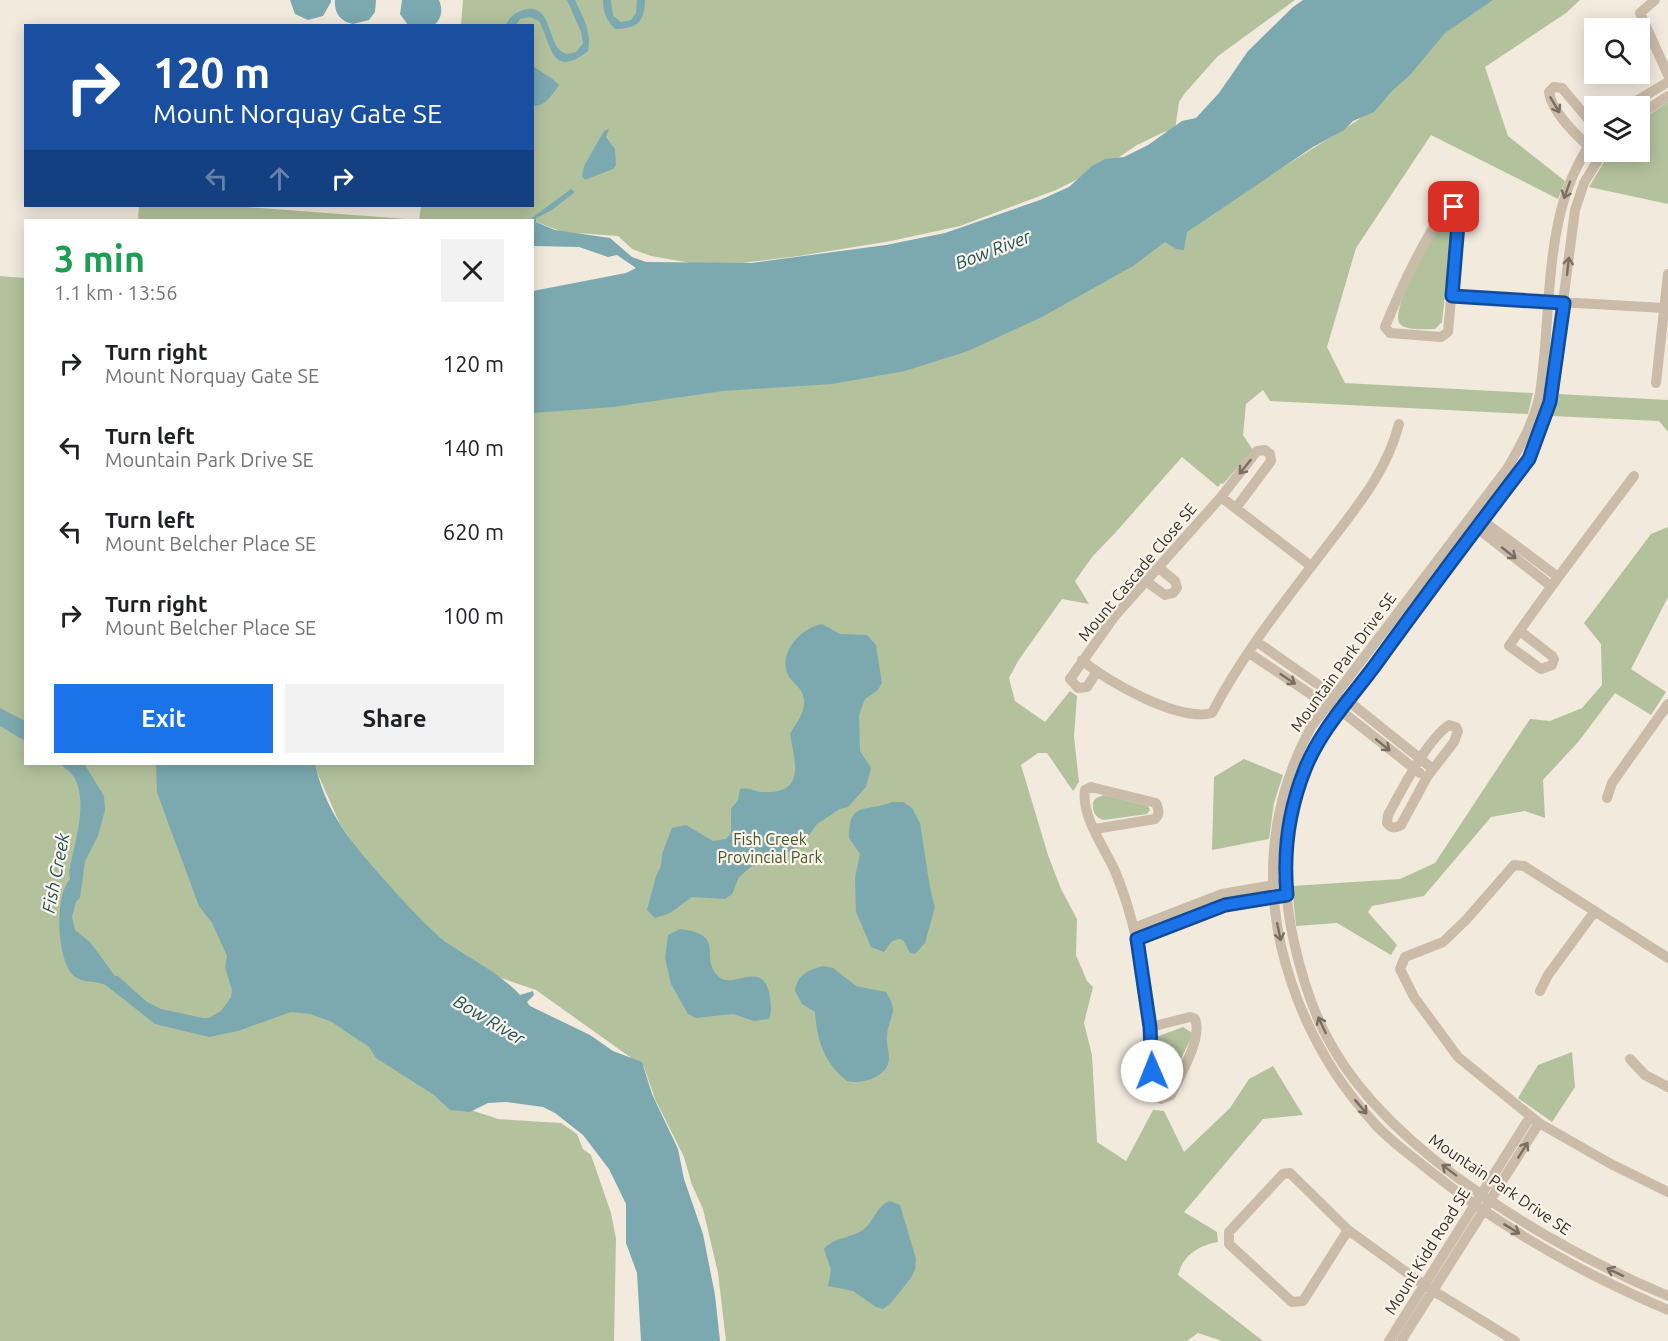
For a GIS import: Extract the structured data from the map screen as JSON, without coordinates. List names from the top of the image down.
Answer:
{
  "streets": {
    "street": ["Mount Cascade Close SE", "Mountain Park Drive SE", "Mount Kidd Road SE"]
  },
  "crossings": [
    ["Mountain Park Drive SE", "Mount Kidd Road SE"]
  ],
  "water": ["Bow River", "Fish Creek"],
  "parks": ["Fish Creek Provincial Park"],
  "page": {
    "turn": ["120 m", "Mount Norquay Gate SE"],
    "heading": ["3 min", "1.1 km · 13:56"],
    "list": [
      {
        "name": "Turn right",
        "note": "Mount Norquay Gate SE",
        "value": "120 m"
      },
      {
        "name": "Turn left",
        "note": "Mountain Park Drive SE",
        "value": "140 m"
      },
      {
        "name": "Turn left",
        "note": "Mount Belcher Place SE",
        "value": "620 m"
      },
      {
        "name": "Turn right",
        "note": "Mount Belcher Place SE",
        "value": "100 m"
      }
    ],
    "buttons": ["Exit", "Share"]
  }
}
